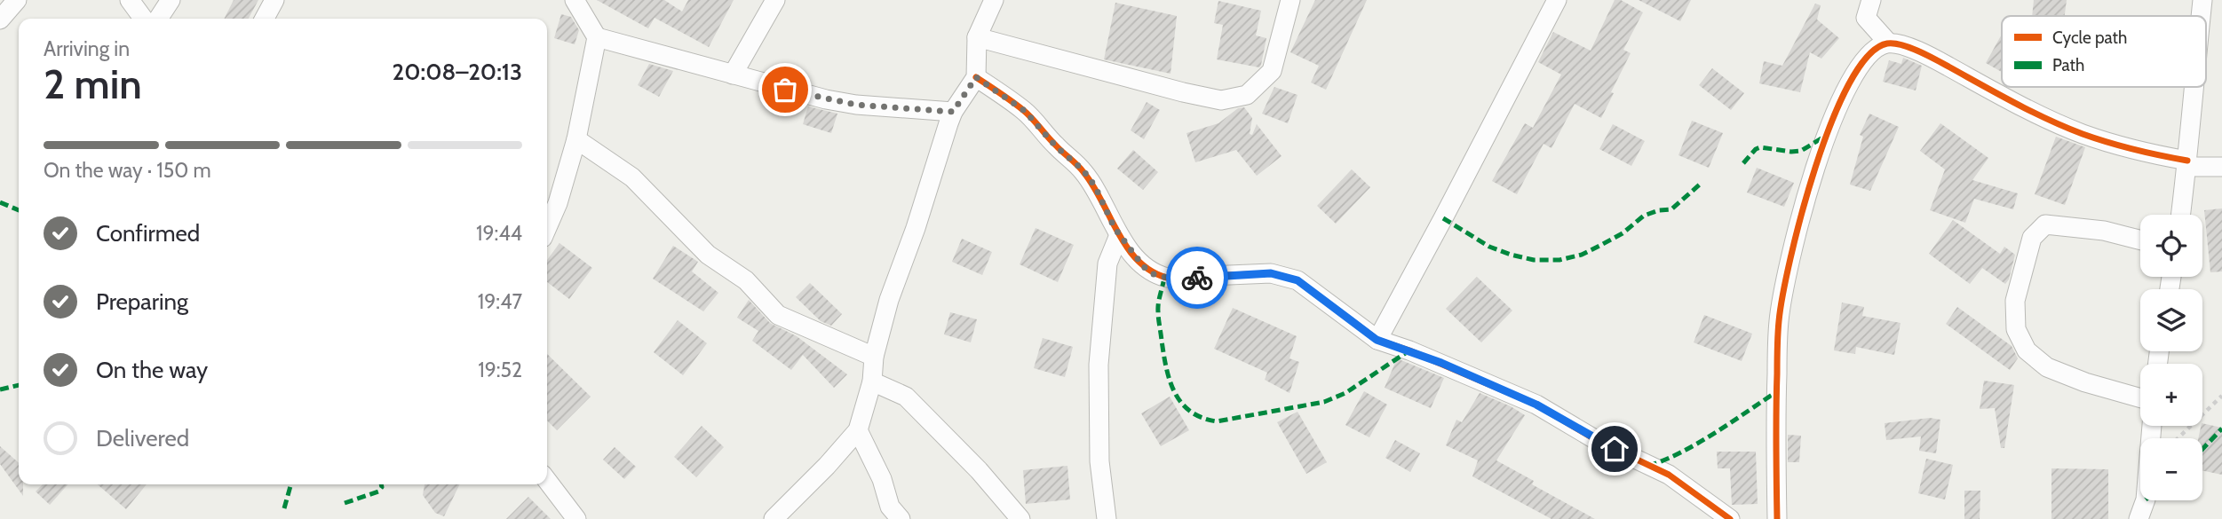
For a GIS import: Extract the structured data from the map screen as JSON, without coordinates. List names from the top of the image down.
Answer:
{
  "legend": ["Cycle path", "Path"],
  "page": {
    "heading": ["2 min", "Arriving in", "20:08–20:13"],
    "bar": "On the way · 150 m",
    "list": [
      ["Confirmed", "19:44"],
      ["Preparing", "19:47"],
      ["On the way", "19:52"],
      "Delivered"
    ],
    "map_buttons": ["+", "−"]
  }
}
